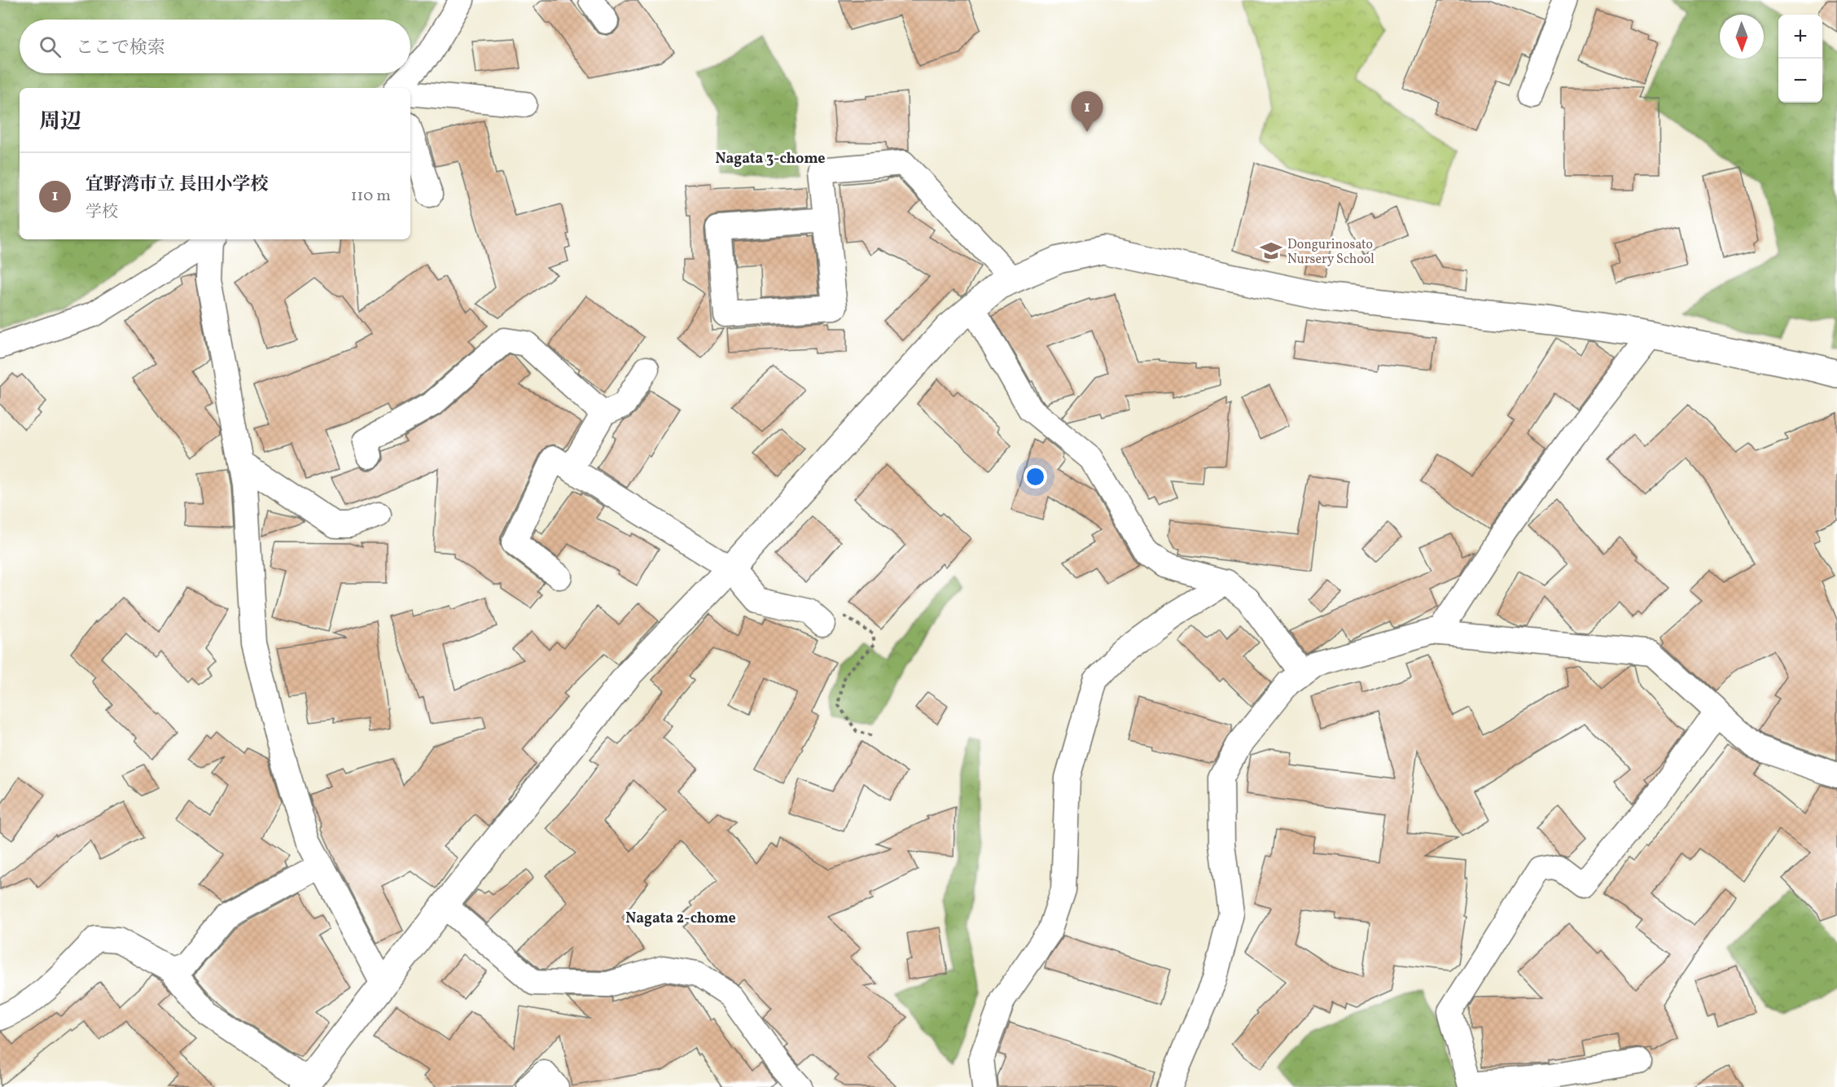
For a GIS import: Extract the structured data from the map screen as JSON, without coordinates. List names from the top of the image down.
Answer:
{
  "districts": ["Nagata 3-chome", "Nagata 2-chome"],
  "places": {
    "school or university": ["Dongurinosato Nursery School"]
  },
  "north": "bottom",
  "page": {
    "map_buttons": ["+", "−"],
    "search": "ここで検索",
    "heading": "周辺",
    "pins": "1",
    "list": [
      {
        "mark": "1",
        "name": "宜野湾市立 長田小学校",
        "note": "学校",
        "value": "110 m"
      }
    ]
  }
}
